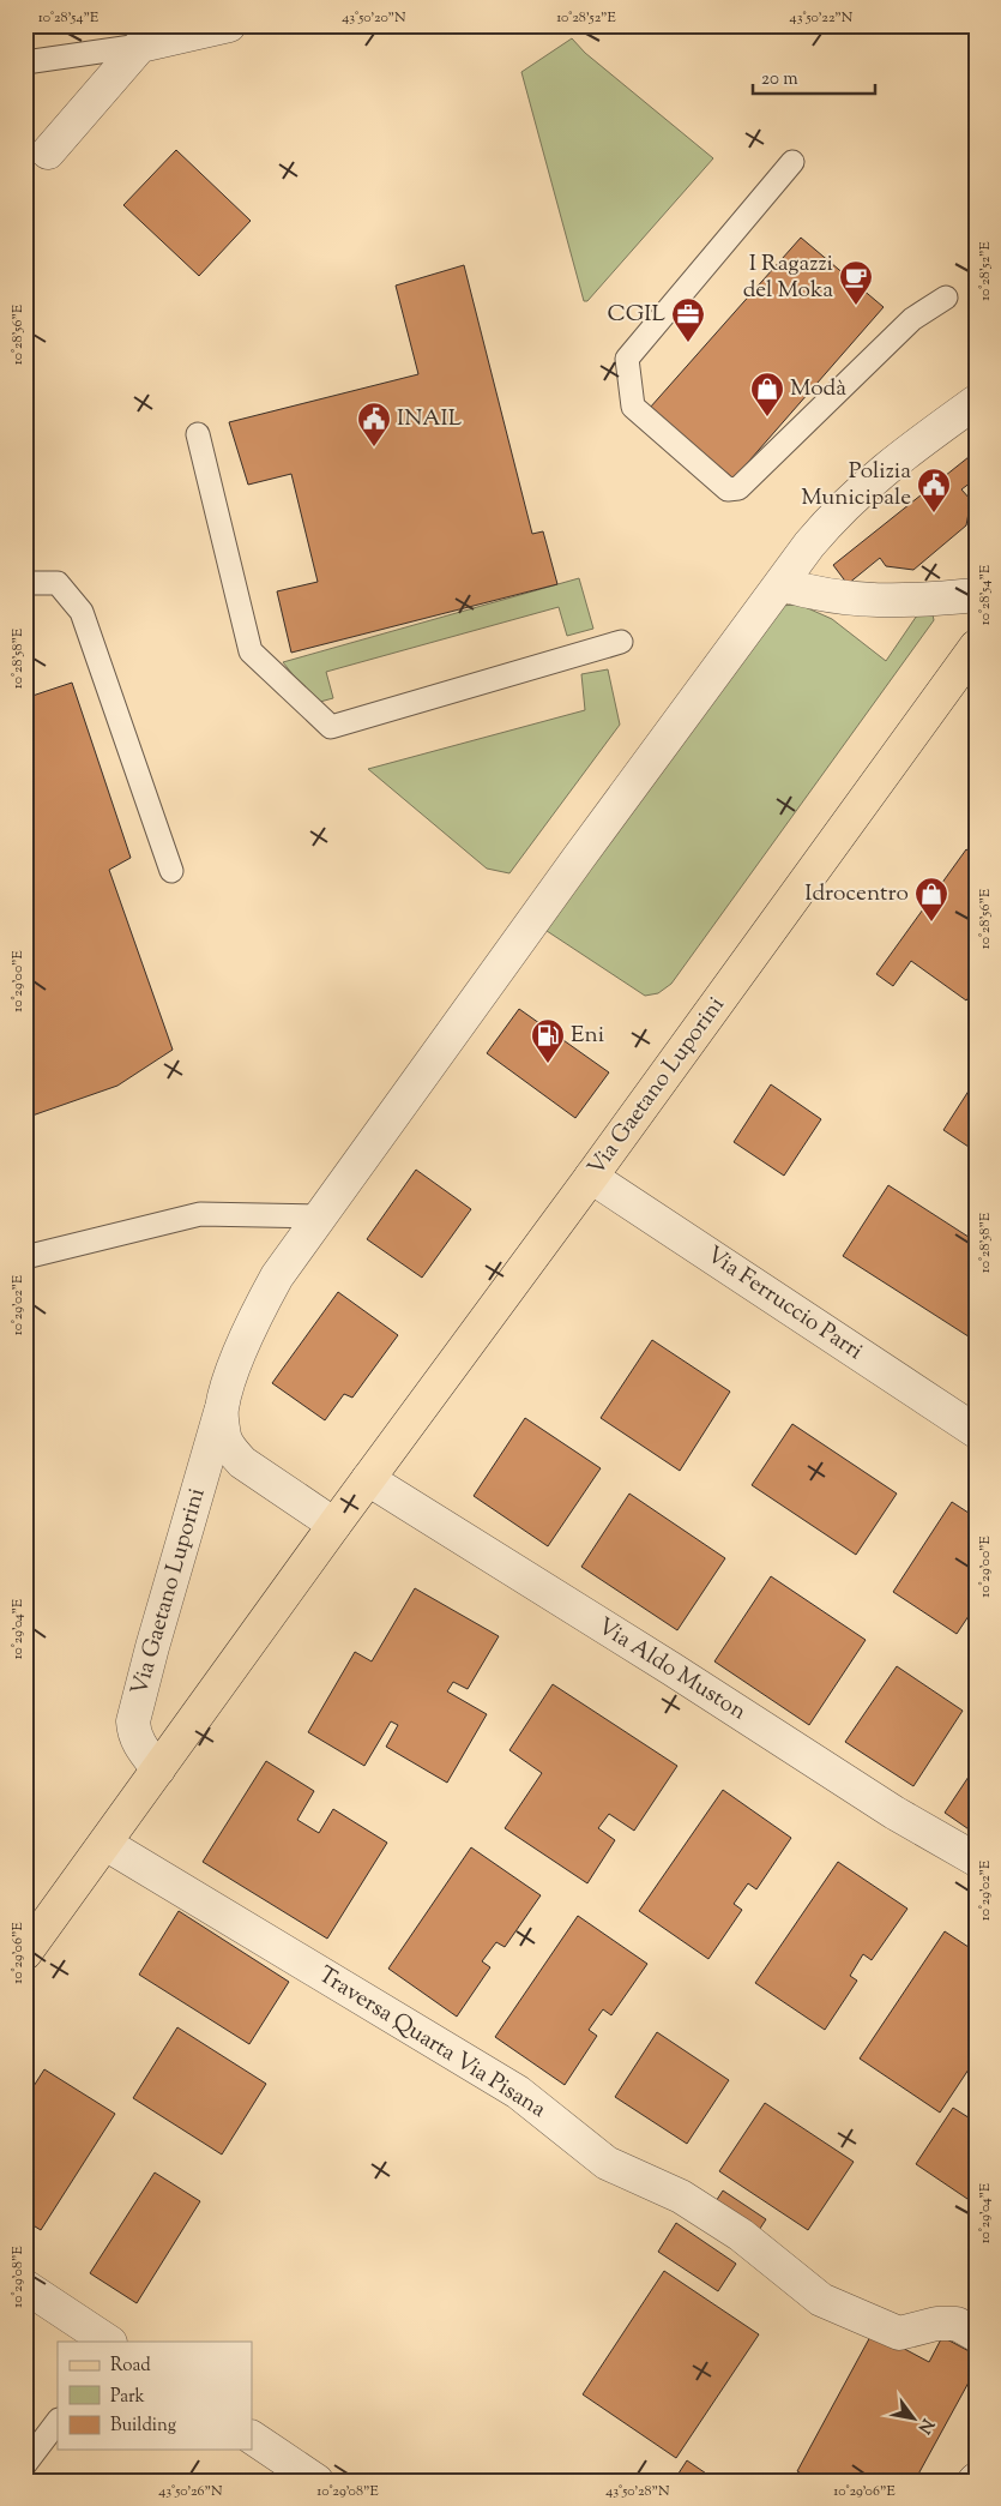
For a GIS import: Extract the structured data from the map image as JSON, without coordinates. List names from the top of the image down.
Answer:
{
  "streets": {
    "main road": ["Via Gaetano Luporini"],
    "street": ["Via Ferruccio Parri", "Via Aldo Muston", "Traversa Quarta Via Pisana"]
  },
  "crossings": [
    ["Via Gaetano Luporini", "Via Ferruccio Parri"],
    ["Via Gaetano Luporini", "Via Aldo Muston"],
    ["Via Gaetano Luporini", "Traversa Quarta Via Pisana"]
  ],
  "places": {
    "cafe": ["I Ragazzi del Moka"],
    "office": ["CGIL"],
    "shop": ["Modà", "Idrocentro"],
    "public building": ["INAIL", "Polizia Municipale"],
    "fuel station": ["Eni"]
  },
  "legend": ["Road", "Park", "Building"],
  "scale_bar": "20 m",
  "north": "bottom right",
  "coordinates": [
    "10°28'54\"E",
    "43°50'20\"N",
    "10°28'52\"E",
    "43°50'22\"N",
    "10°28'56\"E",
    "10°28'58\"E",
    "10°29'00\"E",
    "10°29'02\"E",
    "10°29'04\"E",
    "10°29'06\"E",
    "10°29'08\"E",
    "43°50'26\"N",
    "43°50'28\"N"
  ]
}
